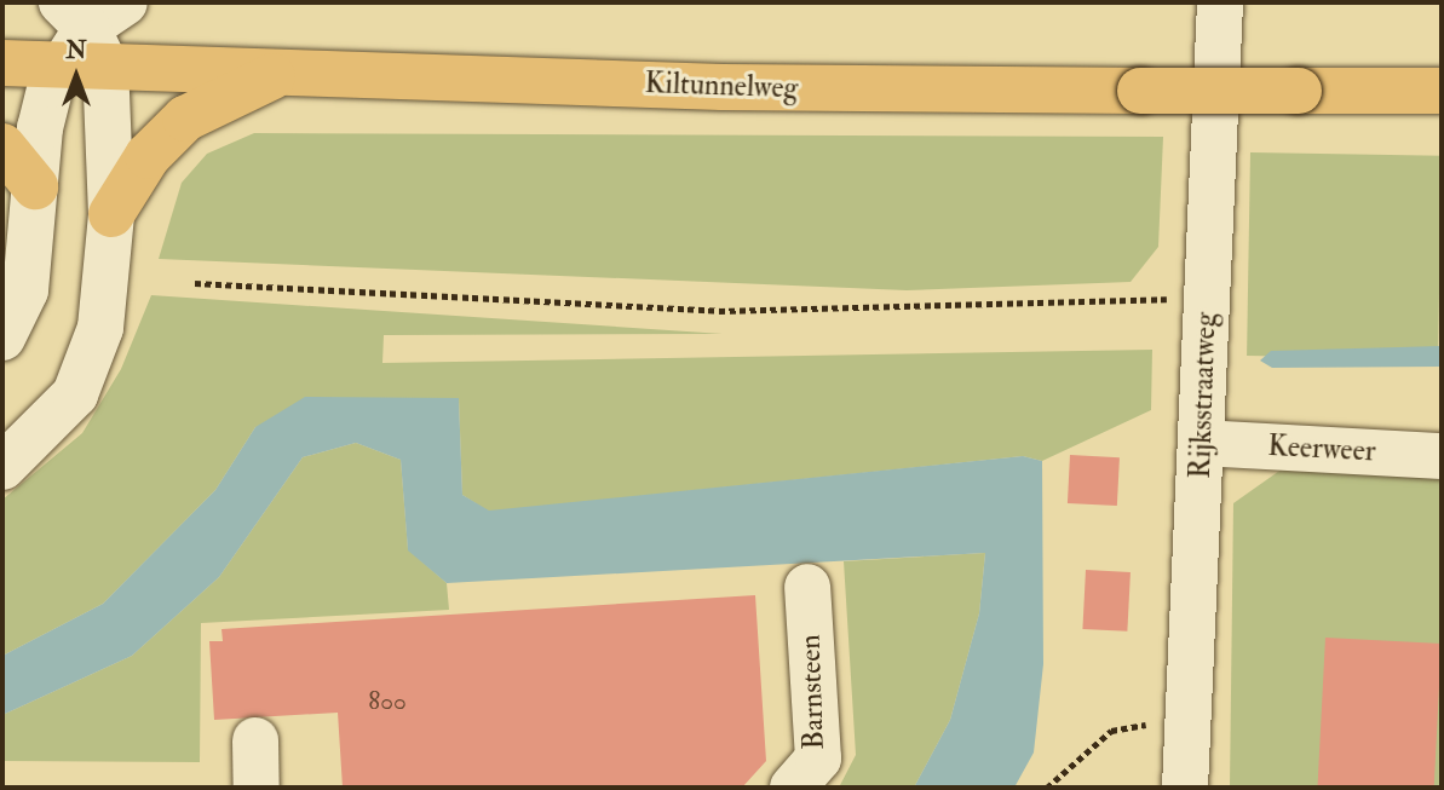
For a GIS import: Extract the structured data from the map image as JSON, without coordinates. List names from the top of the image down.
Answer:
{
  "streets": {
    "main road": ["Kiltunnelweg"],
    "street": ["Rijksstraatweg", "Keerweer", "Barnsteen"]
  },
  "crossings": [
    ["Rijksstraatweg", "Keerweer"]
  ],
  "house_numbers": ["800"],
  "north": "top"
}
